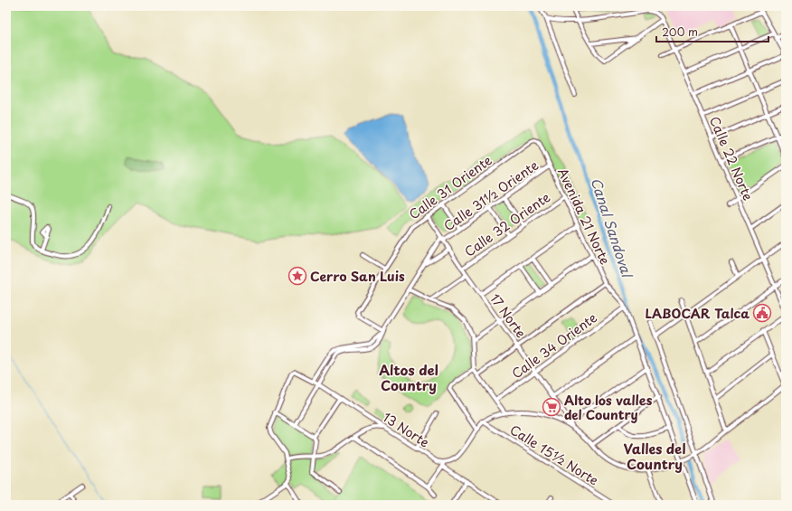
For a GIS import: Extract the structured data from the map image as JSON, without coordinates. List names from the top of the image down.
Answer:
{
  "streets": {
    "street": [
      "Calle 22 Norte",
      "Calle 31 Oriente",
      "Calle 31½ Oriente",
      "Avenida 21 Norte",
      "Calle 32 Oriente",
      "17 Norte",
      "Calle 34 Oriente",
      "13 Norte",
      "Calle 15½ Norte"
    ]
  },
  "crossings": [
    ["Calle 31 Oriente", "Avenida 21 Norte"],
    ["Calle 31 Oriente", "17 Norte"],
    ["Calle 31½ Oriente", "Avenida 21 Norte"],
    ["Calle 31½ Oriente", "17 Norte"],
    ["Avenida 21 Norte", "Calle 32 Oriente"],
    ["Avenida 21 Norte", "Calle 34 Oriente"],
    ["Calle 32 Oriente", "17 Norte"],
    ["17 Norte", "Calle 34 Oriente"]
  ],
  "districts": ["Altos del Country", "Valles del Country"],
  "water": ["Canal Sandoval"],
  "places": {
    "place": ["Cerro San Luis"],
    "public building": ["LABOCAR Talca"],
    "supermarket": ["Alto los valles del Country"]
  },
  "scale_bar": "200 m"
}
